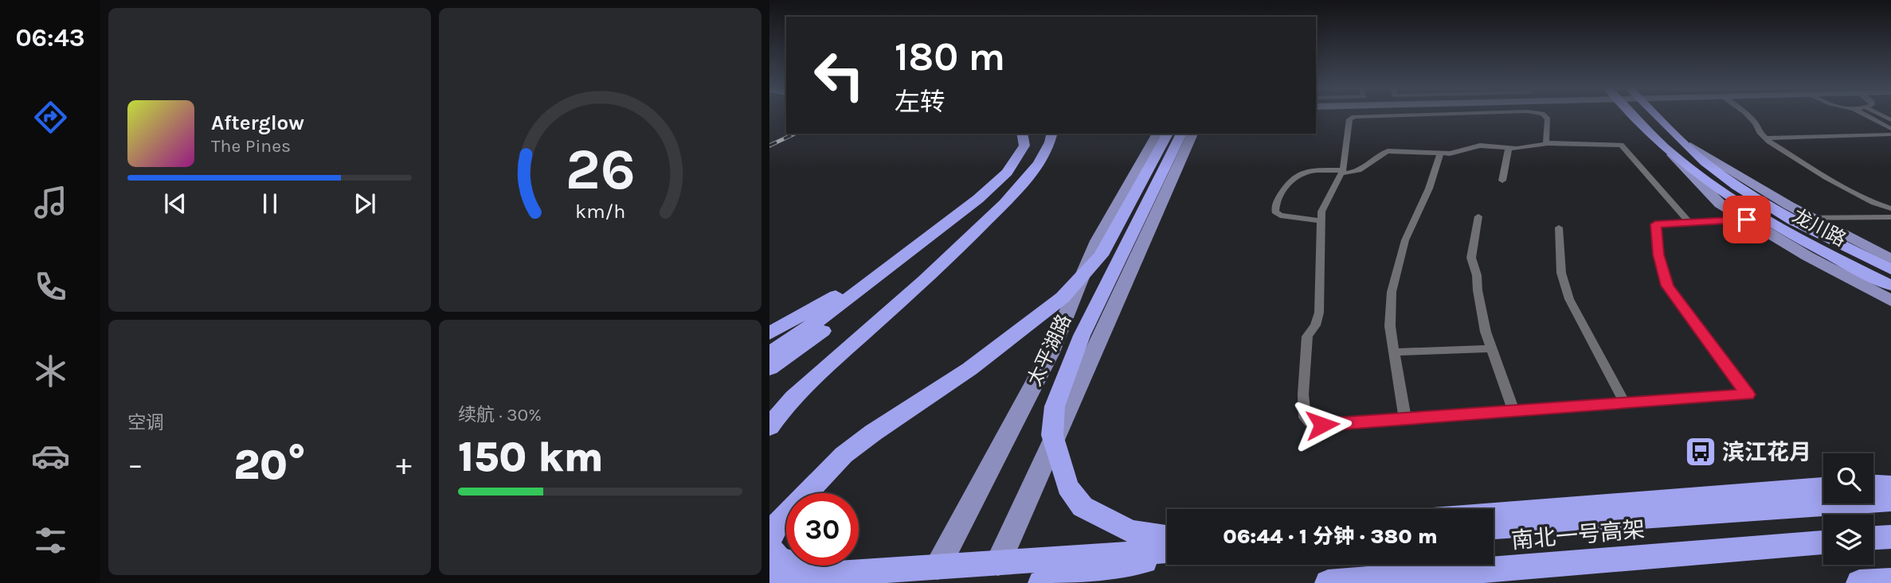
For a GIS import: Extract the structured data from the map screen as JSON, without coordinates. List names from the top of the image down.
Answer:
{
  "streets": {
    "highway": ["龙川路", "南北一号高架"],
    "main road": ["太平湖路"]
  },
  "places": {
    "bus stop": ["滨江花月"]
  },
  "page": {
    "tabs": "06:43",
    "turn": ["180 m", "左转"],
    "song": ["Afterglow", "The Pines"],
    "tile": [
      "空调",
      ["续航 · 30%", "150 km"]
    ],
    "heat": ["−", "20°", "+"],
    "limit": "30",
    "trip": "06:44 · 1 分钟 · 380 m",
    "gauge": ["26", "km/h"]
  }
}
